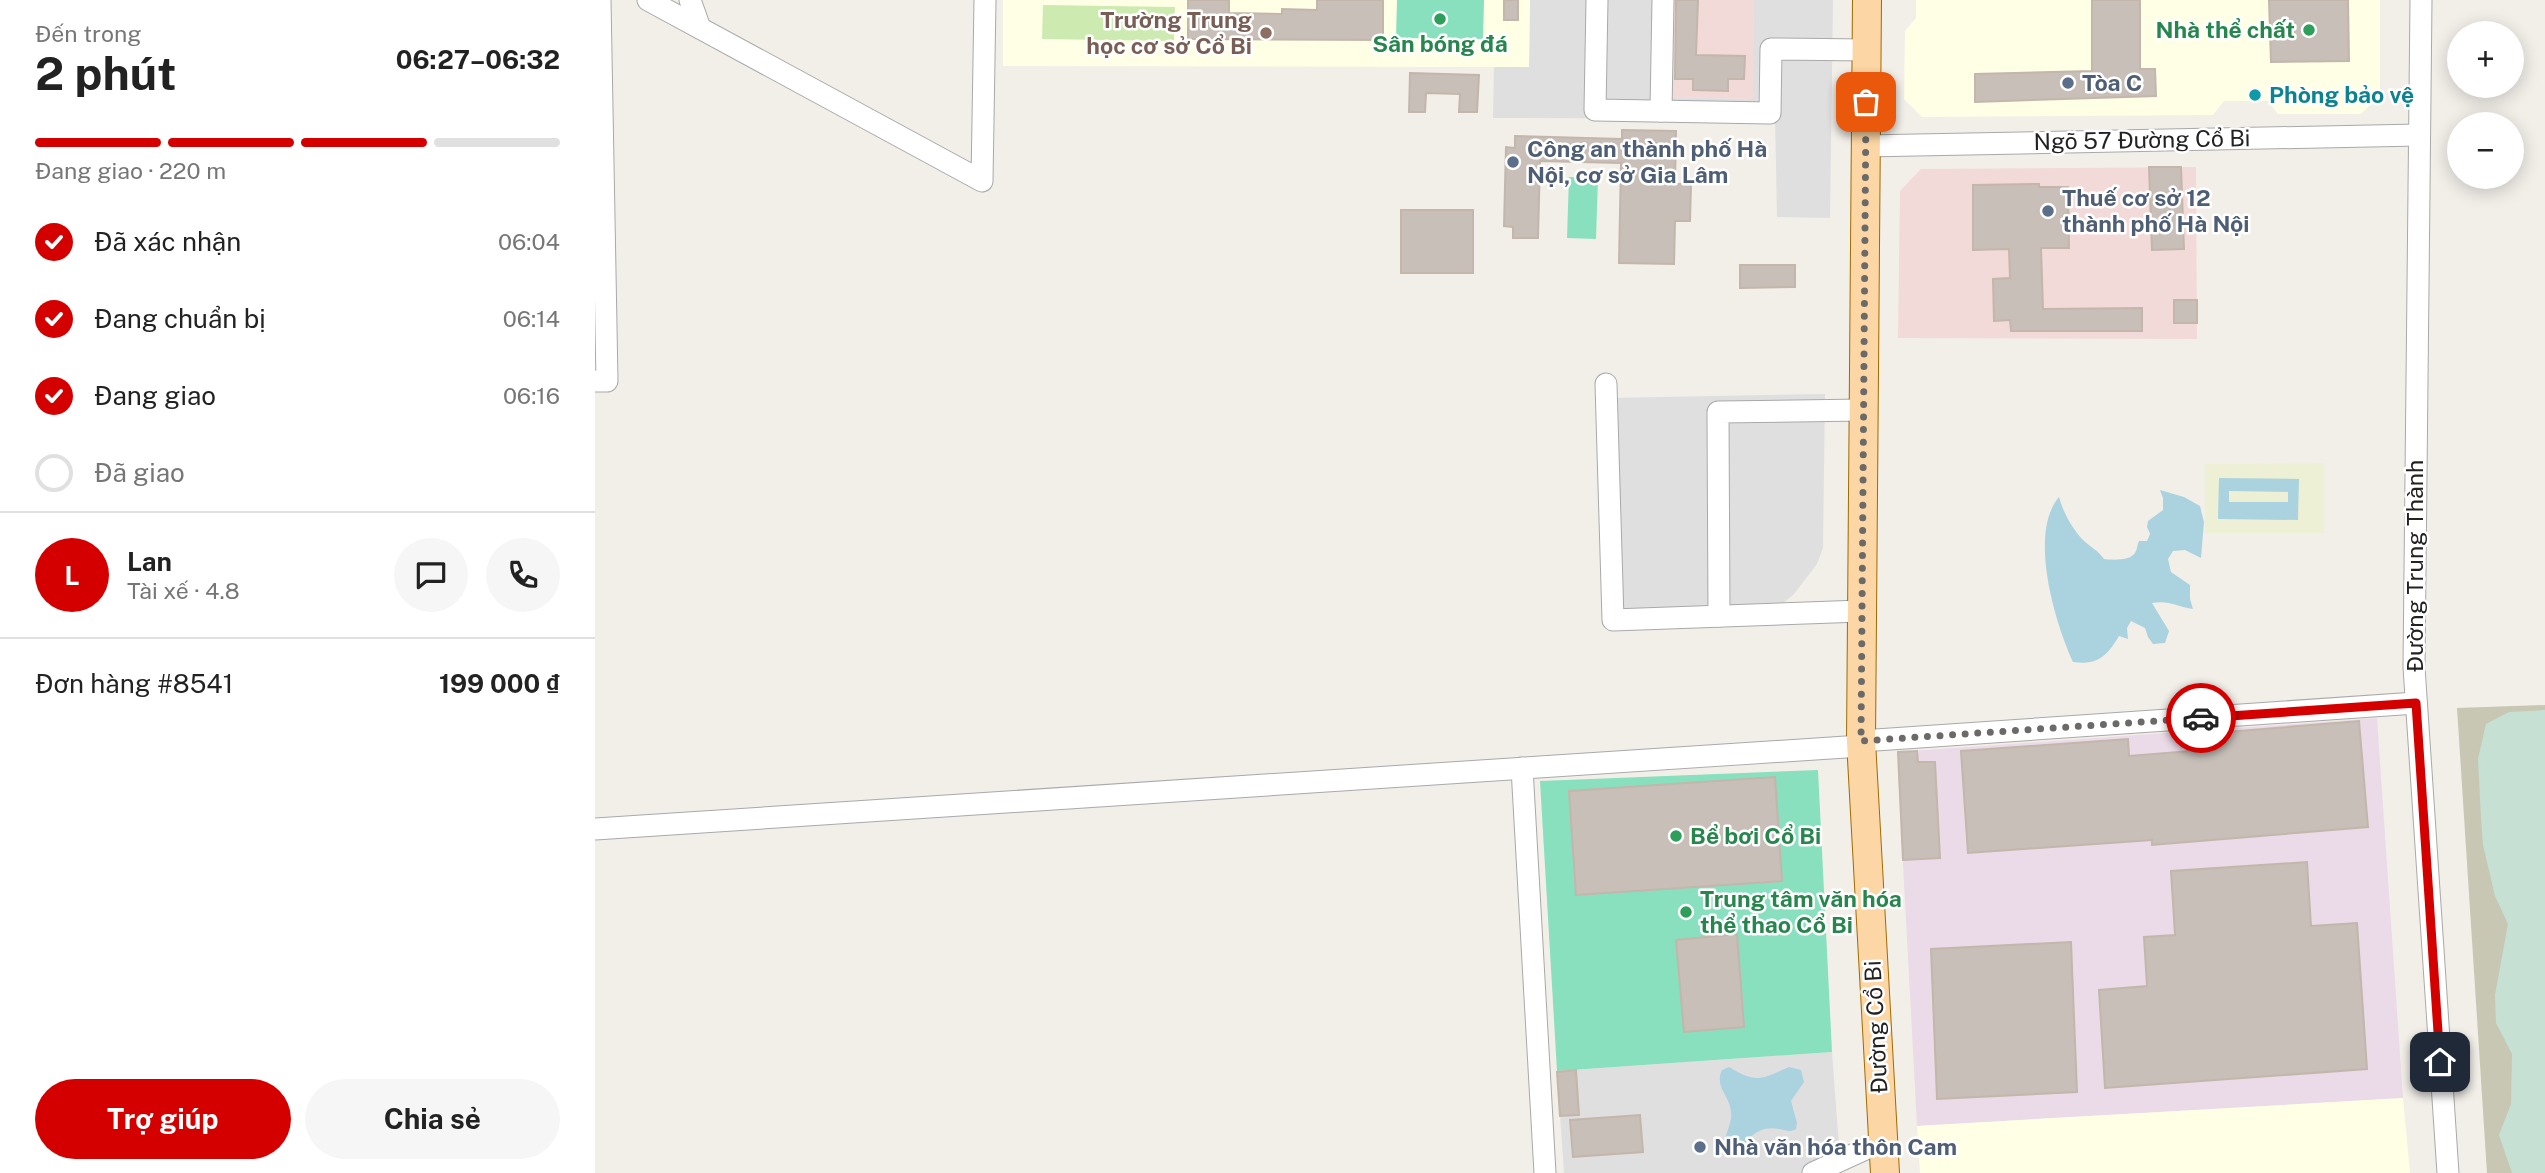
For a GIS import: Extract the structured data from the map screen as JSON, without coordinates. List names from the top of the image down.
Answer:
{
  "streets": {
    "main road": ["Đường Cổ Bi"],
    "street": ["Ngõ 57 Đường Cổ Bi", "Đường Trung Thành"]
  },
  "crossings": [
    ["Ngõ 57 Đường Cổ Bi", "Đường Trung Thành"],
    ["Ngõ 57 Đường Cổ Bi", "Đường Cổ Bi"]
  ],
  "places": [
    "Sân bóng đá",
    "Nhà thể chất",
    "Trường Trung học cơ sở Cổ Bi",
    "Tòa C",
    "Phòng bảo vệ",
    "Công an thành phố Hà Nội, cơ sở Gia Lâm",
    "Thuế cơ sở 12 thành phố Hà Nội",
    "Bể bơi Cổ Bi",
    "Trung tâm văn hóa thể thao Cổ Bi",
    "Nhà văn hóa thôn Cam"
  ],
  "page": {
    "heading": ["2 phút", "Đến trong", "06:27–06:32"],
    "panel": [
      "Lan",
      "Tài xế · 4.8",
      "Đơn hàng #8541",
      "199 000 ₫"
    ],
    "map_buttons": ["+", "−"],
    "bar": "Đang giao · 220 m",
    "list": [
      ["Đã xác nhận", "06:04"],
      ["Đang chuẩn bị", "06:14"],
      ["Đang giao", "06:16"],
      "Đã giao"
    ],
    "round": "L",
    "buttons": ["Trợ giúp", "Chia sẻ"]
  }
}
